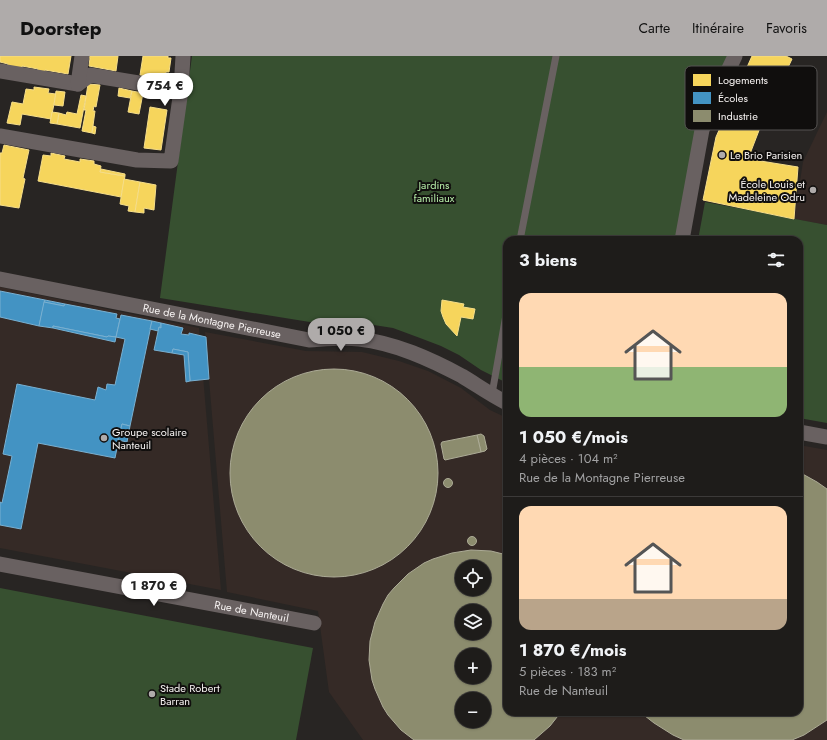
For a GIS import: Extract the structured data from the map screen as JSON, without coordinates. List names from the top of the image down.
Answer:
{
  "streets": {
    "street": ["Rue de la Montagne Pierreuse", "Rue de Nanteuil"]
  },
  "parks": ["Jardins familiaux"],
  "places": [
    "Le Brio Parisien",
    "École Louis et Madeleine Odru",
    "Groupe scolaire Nanteuil",
    "Stade Robert Barran"
  ],
  "legend": ["Logements", "Écoles", "Industrie"],
  "page": {
    "header": "Doorstep",
    "nav": ["Carte", "Itinéraire", "Favoris"],
    "price": ["754 €", "1 050 €", "1 870 €"],
    "heading": "3 biens",
    "list": [
      {
        "name": "1 050 €/mois",
        "note": "4 pièces · 104 m² · Rue de la Montagne Pierreuse"
      },
      {
        "name": "1 870 €/mois",
        "note": "5 pièces · 183 m² · Rue de Nanteuil"
      }
    ],
    "map_buttons": ["+", "−"]
  }
}
